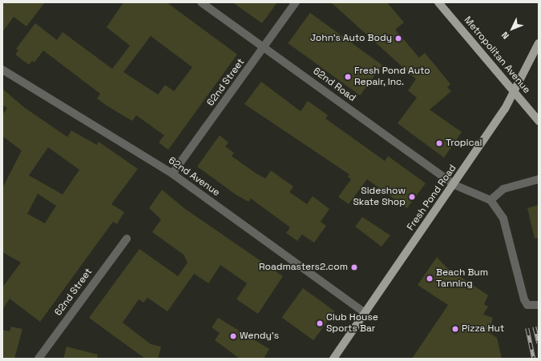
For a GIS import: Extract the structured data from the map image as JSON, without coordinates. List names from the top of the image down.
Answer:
{
  "streets": {
    "main road": ["Metropolitan Avenue", "Fresh Pond Road"],
    "street": ["62nd Street", "62nd Road", "62nd Avenue"]
  },
  "crossings": [
    ["Metropolitan Avenue", "Fresh Pond Road"],
    ["62nd Street", "62nd Road"],
    ["62nd Street", "62nd Avenue"],
    ["62nd Road", "Fresh Pond Road"],
    ["62nd Avenue", "Fresh Pond Road"]
  ],
  "places": [
    "John's Auto Body",
    "Fresh Pond Auto Repair, Inc.",
    "Tropical",
    "Sideshow Skate Shop",
    "Roadmasters2.com",
    "Beach Bum Tanning",
    "Club House Sports Bar",
    "Pizza Hut",
    "Wendy's"
  ],
  "north": "bottom left"
}
